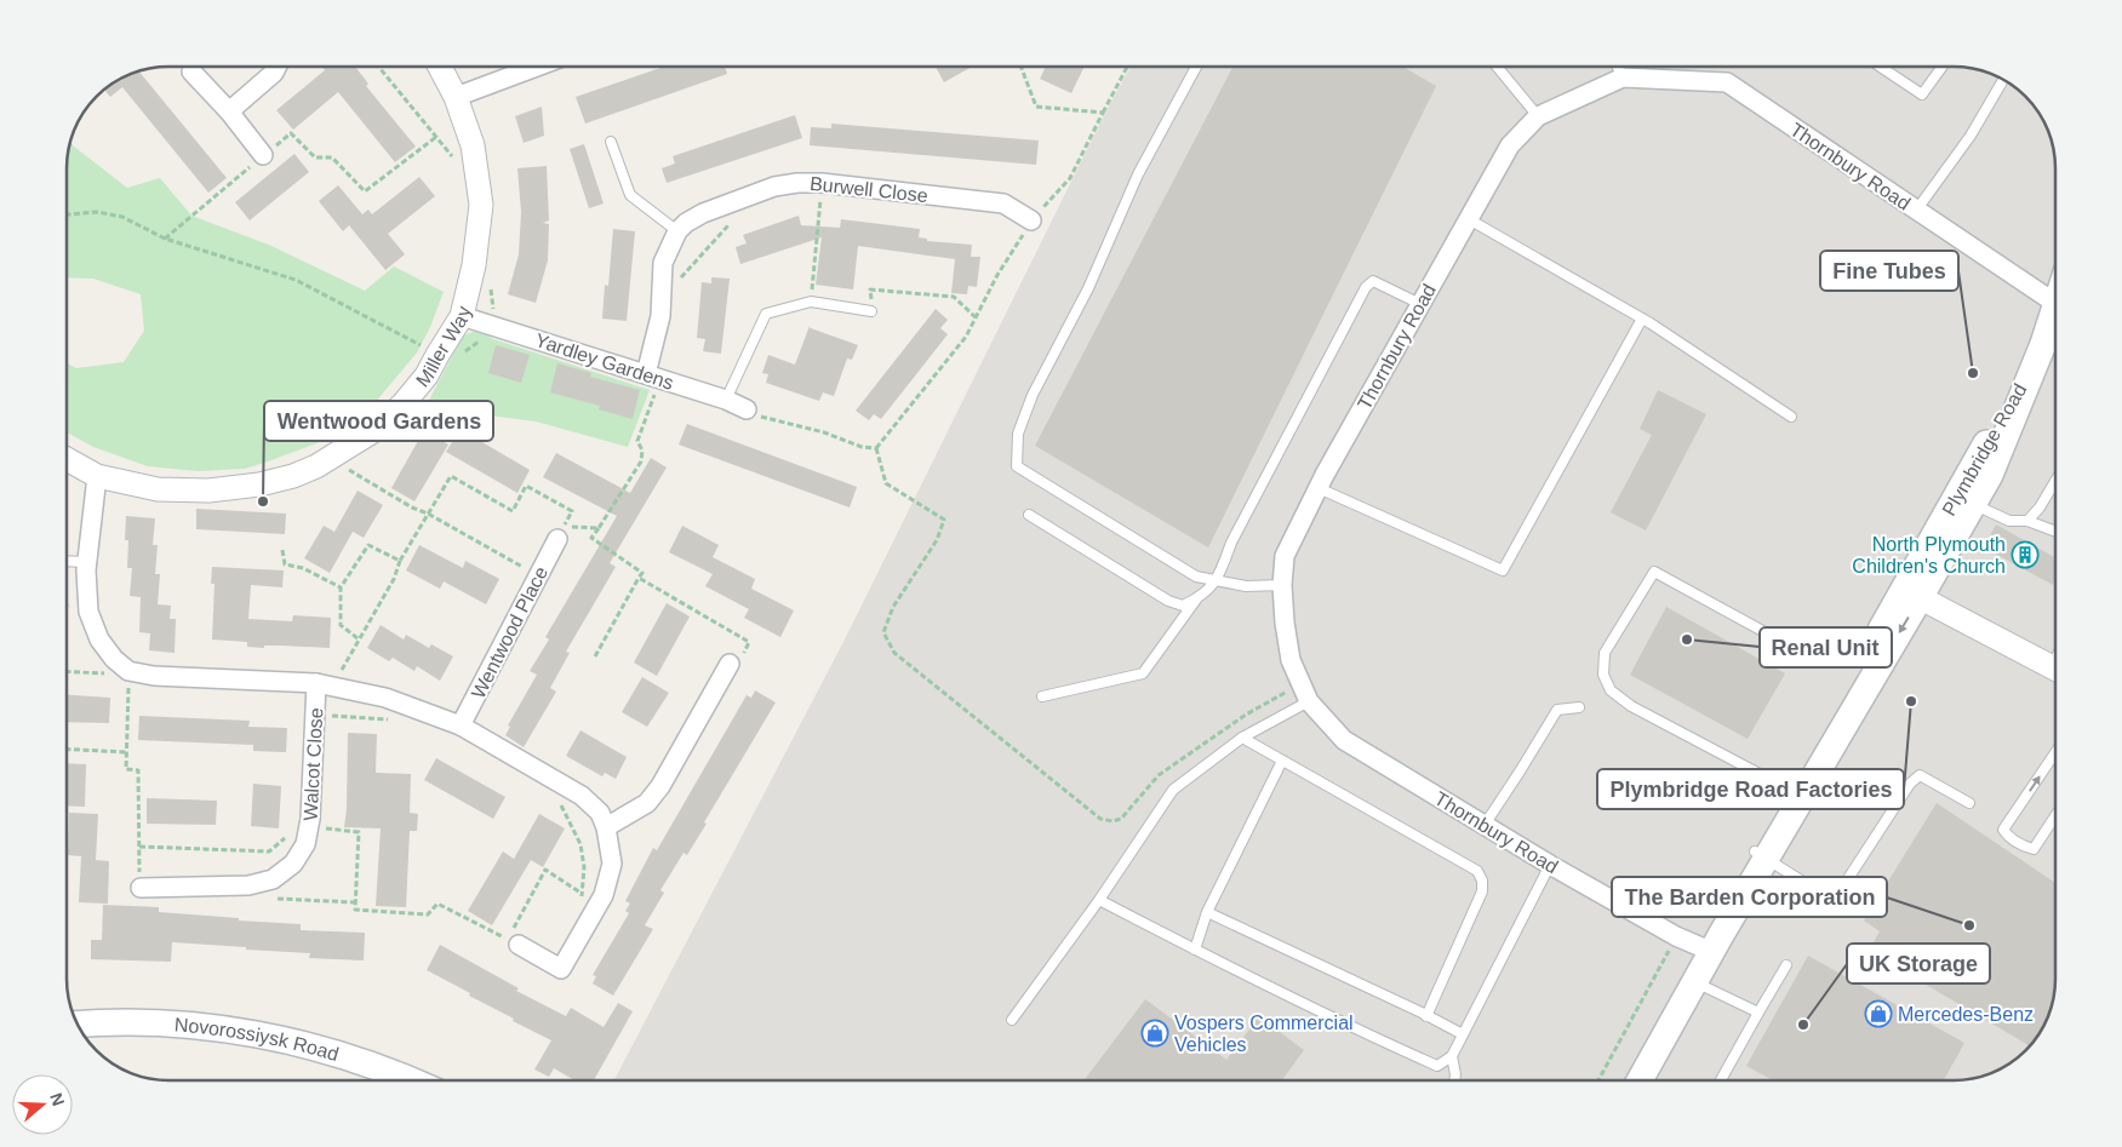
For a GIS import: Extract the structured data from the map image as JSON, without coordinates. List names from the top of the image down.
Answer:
{
  "streets": {
    "main road": ["Plymbridge Road", "Novorossiysk Road"],
    "street": [
      "Thornbury Road",
      "Burwell Close",
      "Miller Way",
      "Yardley Gardens",
      "Wentwood Place",
      "Walcot Close"
    ]
  },
  "crossings": [
    ["Thornbury Road", "Plymbridge Road"],
    ["Burwell Close", "Yardley Gardens"],
    ["Miller Way", "Yardley Gardens"]
  ],
  "places": {
    "other": [
      "Fine Tubes",
      "Wentwood Gardens",
      "Renal Unit",
      "Plymbridge Road Factories",
      "The Barden Corporation",
      "UK Storage"
    ],
    "building": ["North Plymouth Children's Church"],
    "shop": ["Mercedes-Benz", "Vospers Commercial Vehicles"]
  },
  "north": "right"
}
